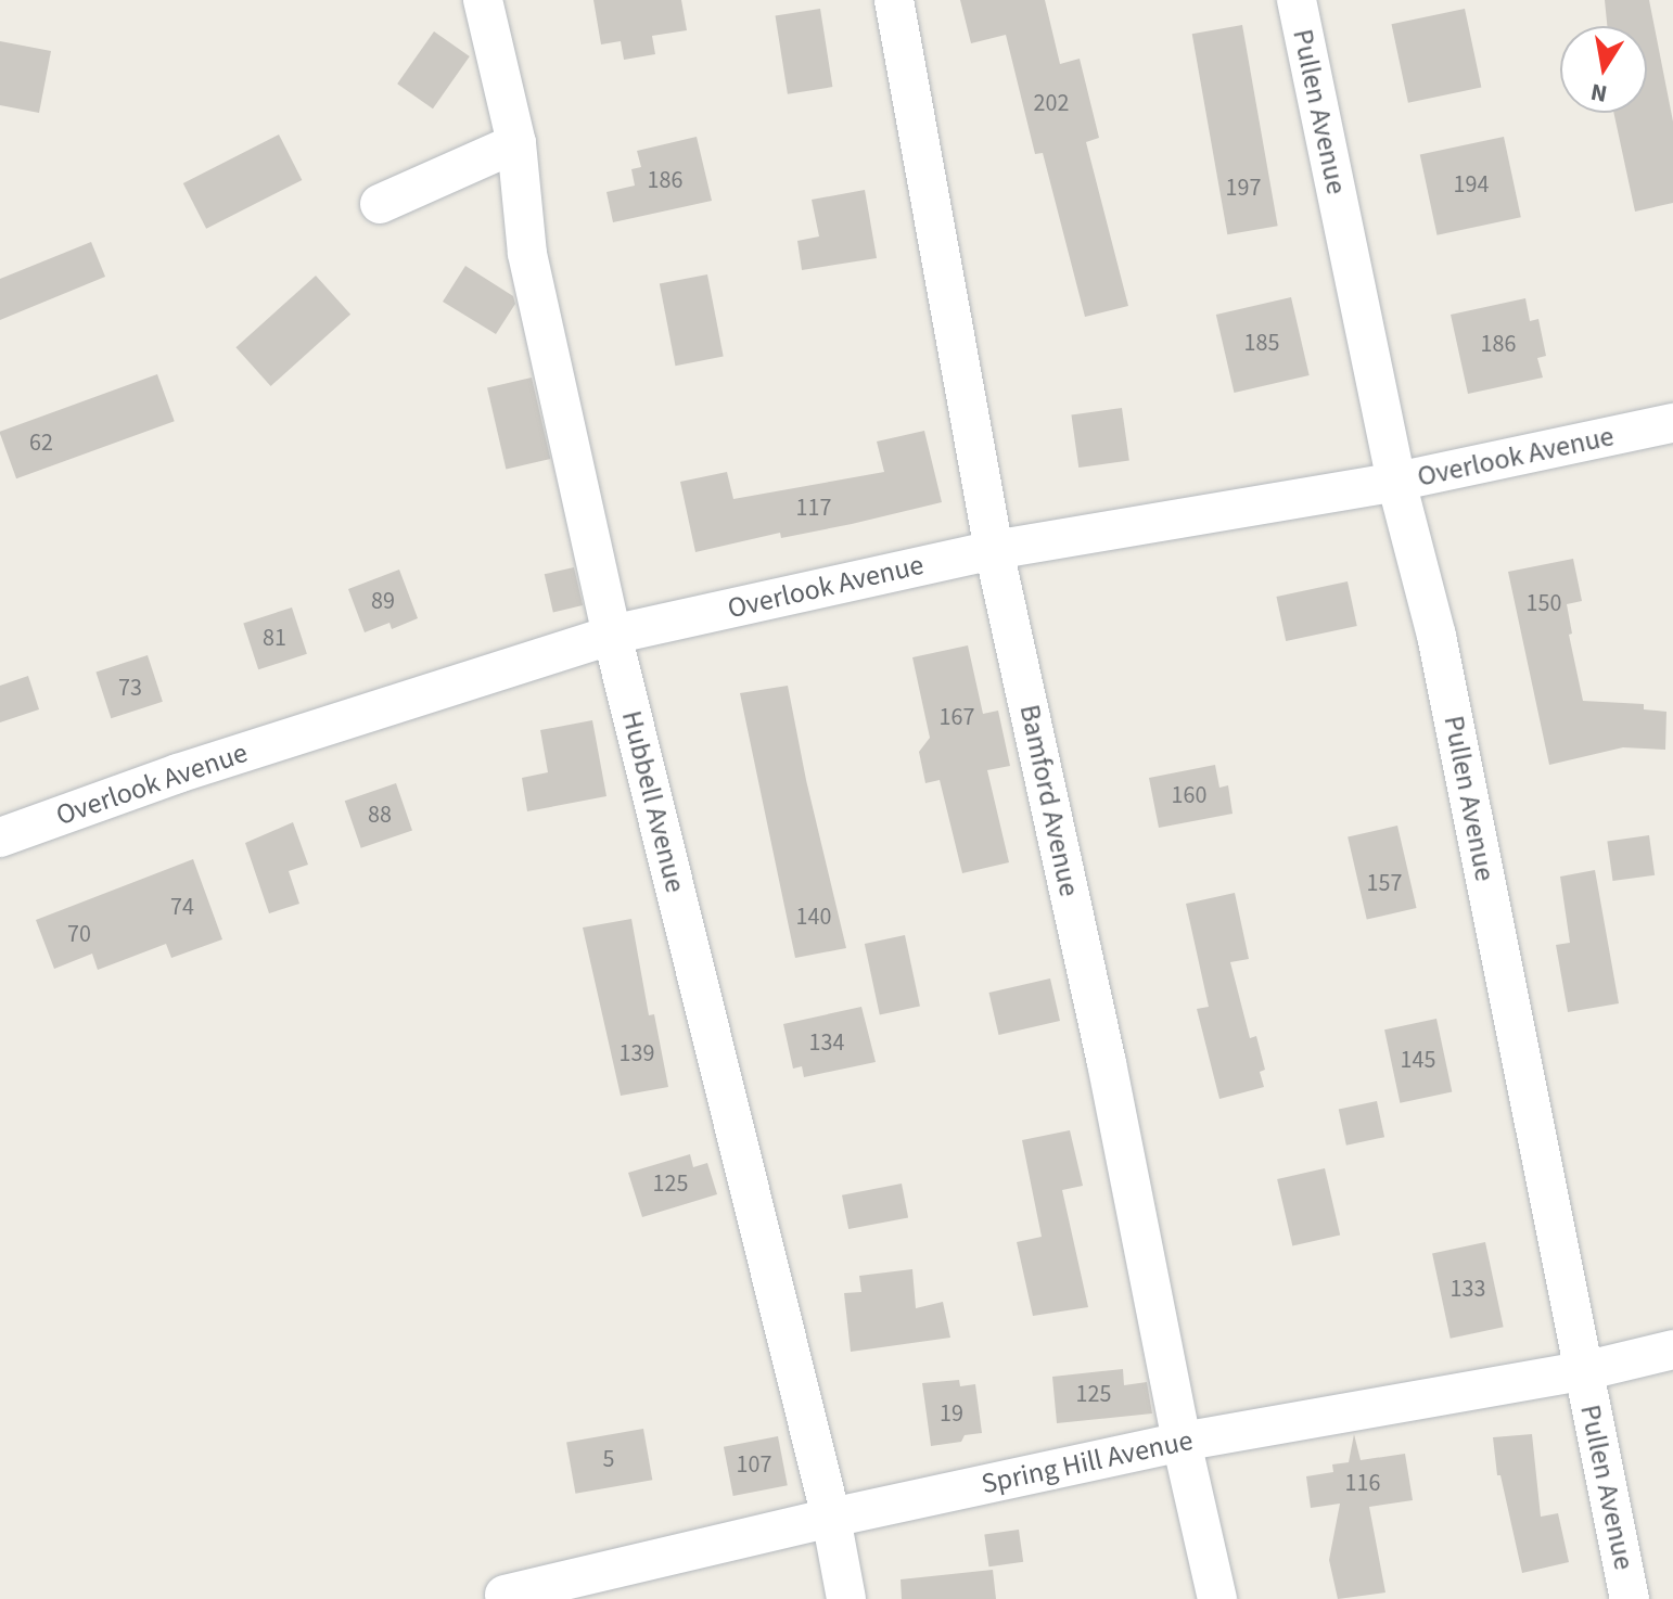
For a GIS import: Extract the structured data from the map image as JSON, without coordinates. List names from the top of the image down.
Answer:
{
  "streets": {
    "street": [
      "Pullen Avenue",
      "Overlook Avenue",
      "Bamford Avenue",
      "Hubbell Avenue",
      "Spring Hill Avenue"
    ]
  },
  "crossings": [
    ["Pullen Avenue", "Overlook Avenue"],
    ["Pullen Avenue", "Spring Hill Avenue"],
    ["Overlook Avenue", "Bamford Avenue"],
    ["Overlook Avenue", "Hubbell Avenue"],
    ["Bamford Avenue", "Spring Hill Avenue"],
    ["Hubbell Avenue", "Spring Hill Avenue"]
  ],
  "house_numbers": [
    "202",
    "186",
    "194",
    "197",
    "185",
    "186",
    "62",
    "117",
    "89",
    "150",
    "81",
    "73",
    "167",
    "160",
    "88",
    "157",
    "74",
    "140",
    "70",
    "134",
    "139",
    "145",
    "125",
    "133",
    "125",
    "19",
    "5",
    "107",
    "116"
  ],
  "north": "bottom"
}
